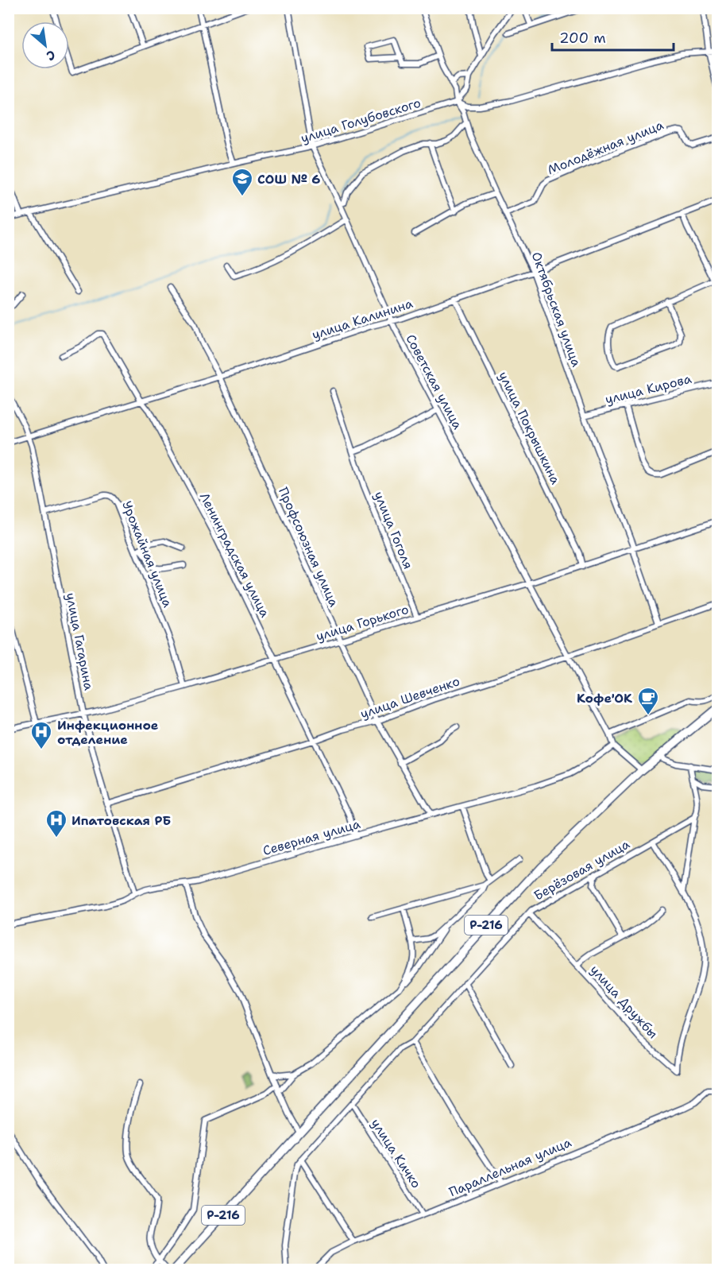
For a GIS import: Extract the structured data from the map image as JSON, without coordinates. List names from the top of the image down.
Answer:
{
  "streets": {
    "highway": ["Р-216"],
    "street": [
      "улица Голубовского",
      "Молодёжная улица",
      "Октябрьская улица",
      "улица Калинина",
      "Советская улица",
      "улица Кирова",
      "улица Покрышкина",
      "улица Гоголя",
      "Профсоюзная улица",
      "Урожайная улица",
      "Ленинградская улица",
      "улица Горького",
      "улица Гагарина",
      "улица Шевченко",
      "Северная улица",
      "Берёзовая улица",
      "улица Дружбы",
      "улица Кичко",
      "Параллельная улица"
    ]
  },
  "crossings": [
    ["улица Голубовского", "Октябрьская улица"],
    ["улица Голубовского", "Советская улица"],
    ["Молодёжная улица", "Октябрьская улица"],
    ["Октябрьская улица", "улица Калинина"],
    ["Октябрьская улица", "улица Кирова"],
    ["Октябрьская улица", "улица Горького"],
    ["Октябрьская улица", "улица Шевченко"],
    ["улица Калинина", "Советская улица"],
    ["улица Калинина", "улица Покрышкина"],
    ["улица Калинина", "Профсоюзная улица"],
    ["улица Калинина", "Ленинградская улица"],
    ["улица Калинина", "улица Гагарина"],
    ["Советская улица", "улица Горького"],
    ["Советская улица", "улица Шевченко"],
    ["Советская улица", "Северная улица"],
    ["улица Покрышкина", "улица Горького"],
    ["улица Гоголя", "улица Горького"],
    ["Профсоюзная улица", "улица Горького"],
    ["Профсоюзная улица", "улица Шевченко"],
    ["Профсоюзная улица", "Северная улица"],
    ["Урожайная улица", "улица Горького"],
    ["Урожайная улица", "улица Гагарина"],
    ["Ленинградская улица", "улица Горького"],
    ["Ленинградская улица", "улица Шевченко"],
    ["Ленинградская улица", "Северная улица"],
    ["улица Горького", "улица Гагарина"],
    ["улица Гагарина", "улица Шевченко"],
    ["улица Гагарина", "Северная улица"],
    ["Берёзовая улица", "улица Дружбы"],
    ["Берёзовая улица", "улица Кичко"],
    ["улица Кичко", "Параллельная улица"]
  ],
  "places": {
    "school or university": ["СОШ № 6"],
    "cafe": ["Кофе'ОК"],
    "hospital": ["Инфекционное отделение", "Ипатовская РБ"]
  },
  "scale_bar": "200 m",
  "north": "bottom right"
}
